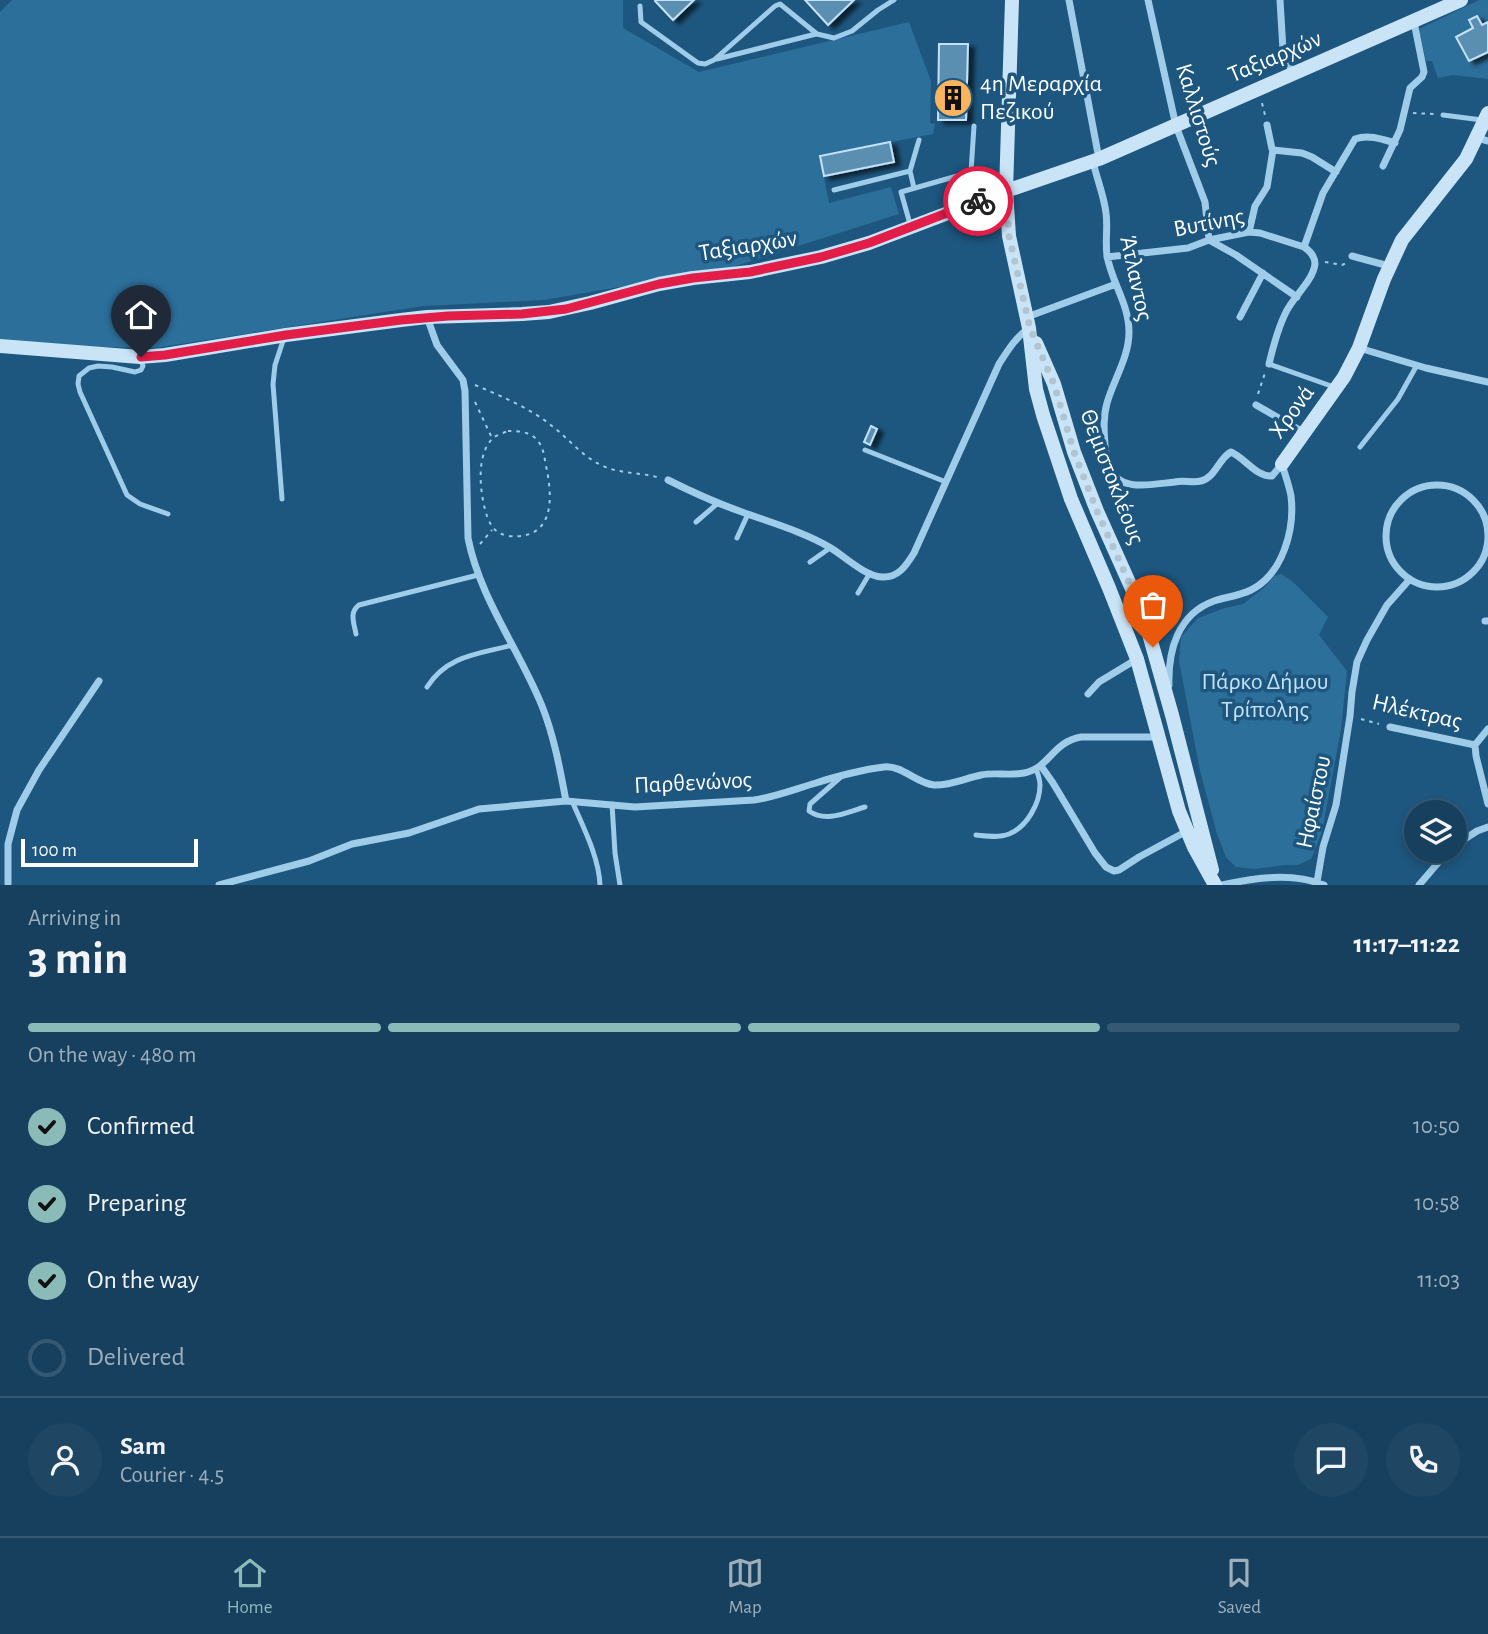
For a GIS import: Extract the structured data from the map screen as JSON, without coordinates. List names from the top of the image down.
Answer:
{
  "streets": {
    "street": [
      "Ταξιαρχών",
      "Καλλιστούς",
      "Βυτίνης",
      "Άτλαντος",
      "Χρονά",
      "Θεμιστοκλέους",
      "Ηλέκτρας",
      "Παρθενώνος",
      "Ηφαίστου"
    ]
  },
  "crossings": [
    ["Ταξιαρχών", "Καλλιστούς"],
    ["Ταξιαρχών", "Άτλαντος"],
    ["Ταξιαρχών", "Θεμιστοκλέους"],
    ["Καλλιστούς", "Βυτίνης"],
    ["Βυτίνης", "Άτλαντος"],
    ["Άτλαντος", "Χρονά"],
    ["Χρονά", "Θεμιστοκλέους"],
    ["Ηλέκτρας", "Ηφαίστου"]
  ],
  "parks": ["Πάρκο Δήμου Τρίπολης"],
  "places": {
    "building": ["4η Μεραρχία Πεζικού"]
  },
  "scale_bar": "100 m",
  "page": {
    "scale": "100 m",
    "heading": ["3 min", "Arriving in", "11:17–11:22"],
    "panel": ["Sam", "Courier · 4.5"],
    "bar": "On the way · 480 m",
    "list": [
      ["Confirmed", "10:50"],
      ["Preparing", "10:58"],
      ["On the way", "11:03"],
      "Delivered"
    ],
    "tabs": ["Home", "Map", "Saved"]
  }
}
